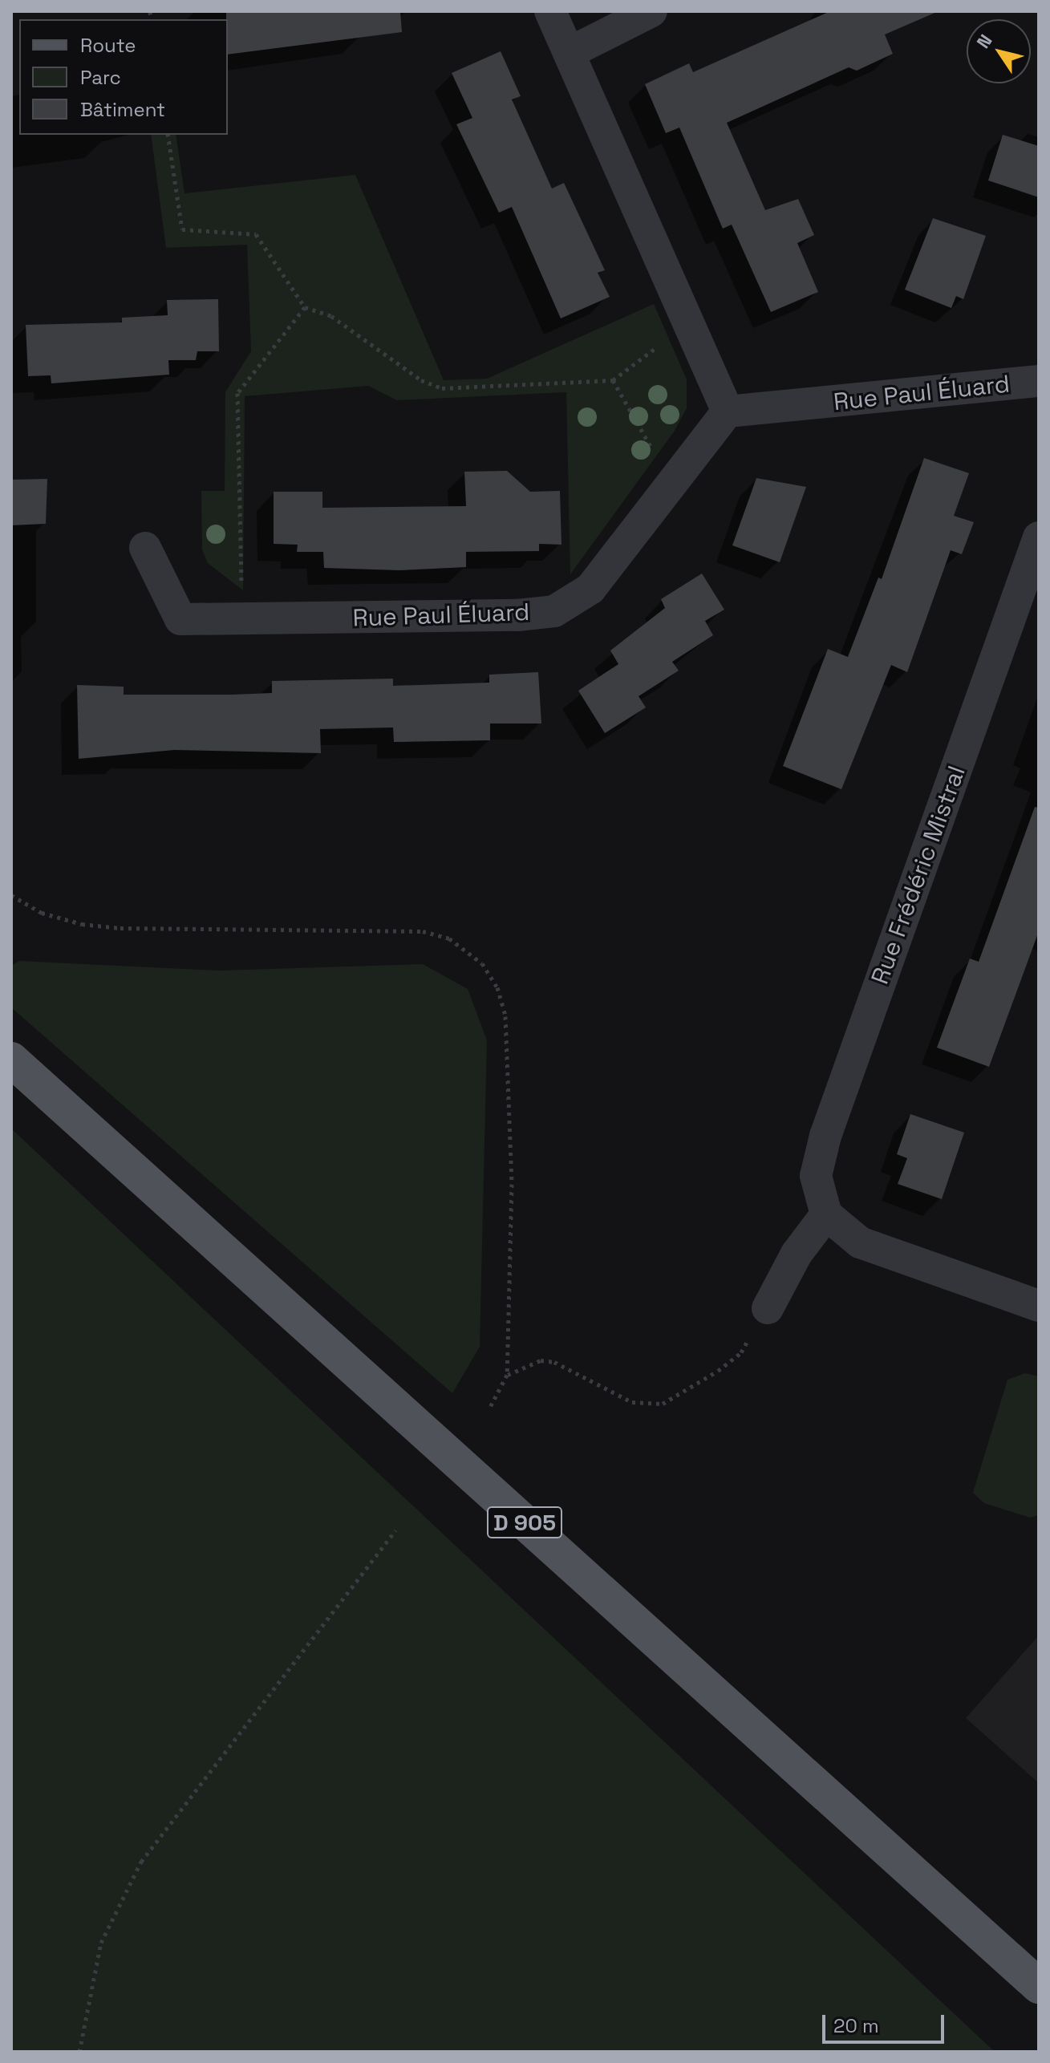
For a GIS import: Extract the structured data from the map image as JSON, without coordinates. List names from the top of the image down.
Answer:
{
  "streets": {
    "main road": ["D 905"],
    "street": ["Rue Paul Éluard", "Rue Frédéric Mistral"]
  },
  "legend": ["Route", "Parc", "Bâtiment"],
  "scale_bar": "20 m",
  "north": "top left"
}
